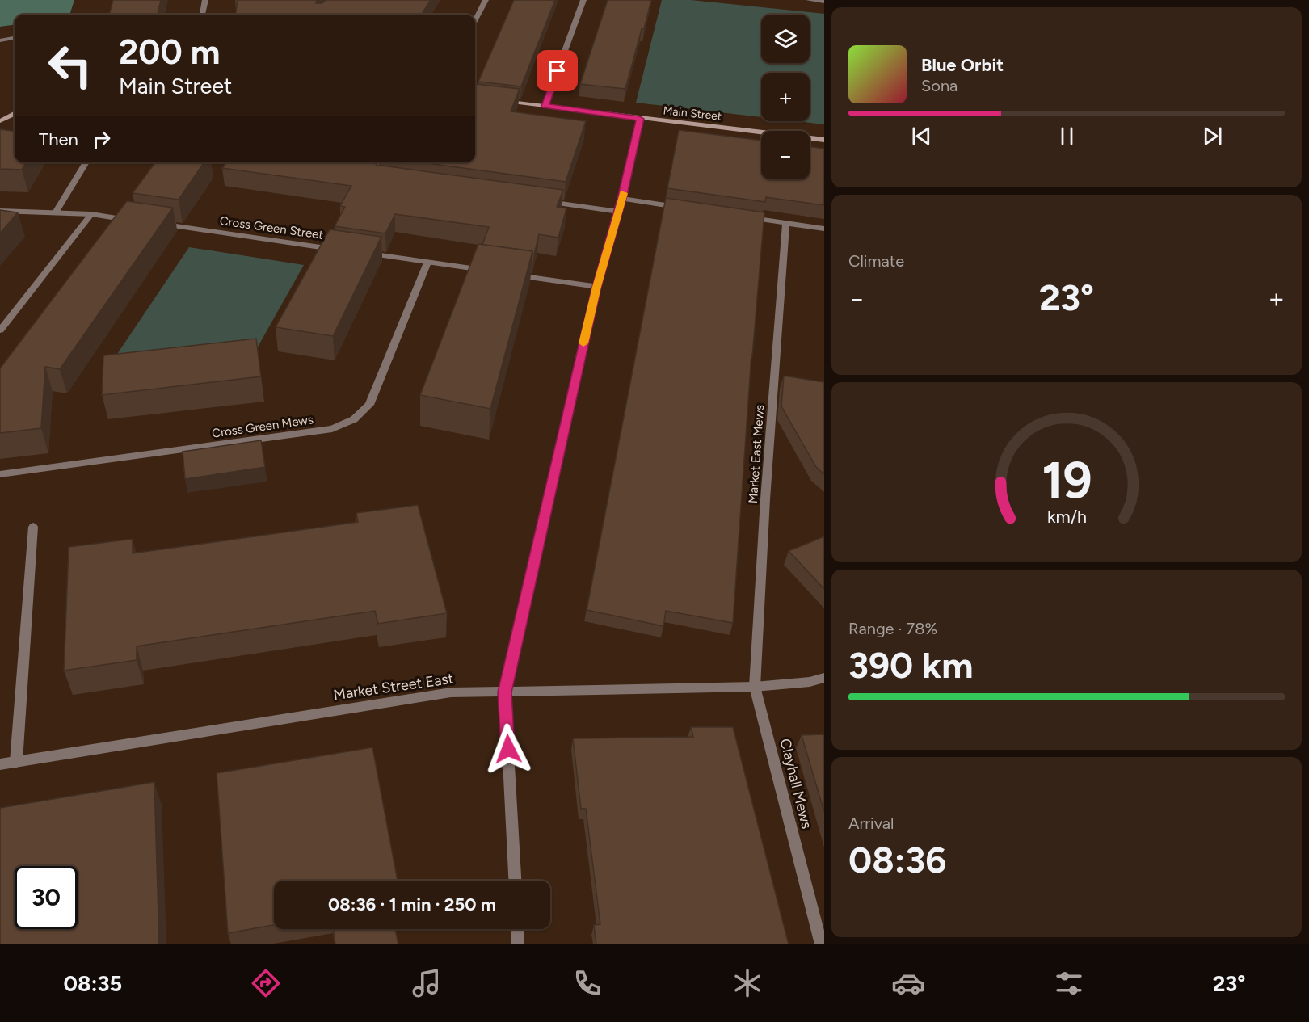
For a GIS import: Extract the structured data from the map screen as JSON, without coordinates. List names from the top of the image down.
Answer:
{
  "streets": {
    "street": [
      "Main Street",
      "Cross Green Street",
      "Cross Green Mews",
      "Market East Mews",
      "Market Street East",
      "Clayhall Mews"
    ]
  },
  "crossings": [
    ["Market East Mews", "Market Street East"],
    ["Market East Mews", "Clayhall Mews"],
    ["Market Street East", "Clayhall Mews"]
  ],
  "page": {
    "map_buttons": ["+", "−"],
    "turn": ["200 m", "Main Street"],
    "song": ["Blue Orbit", "Sona"],
    "then": "Then",
    "tile": [
      "Climate",
      ["Range · 78%", "390 km"],
      ["Arrival", "08:36"]
    ],
    "heat": ["−", "23°", "+"],
    "limit": "30",
    "trip": "08:36 · 1 min · 250 m",
    "tabs": ["08:35", "23°"],
    "gauge": ["19", "km/h"]
  }
}
